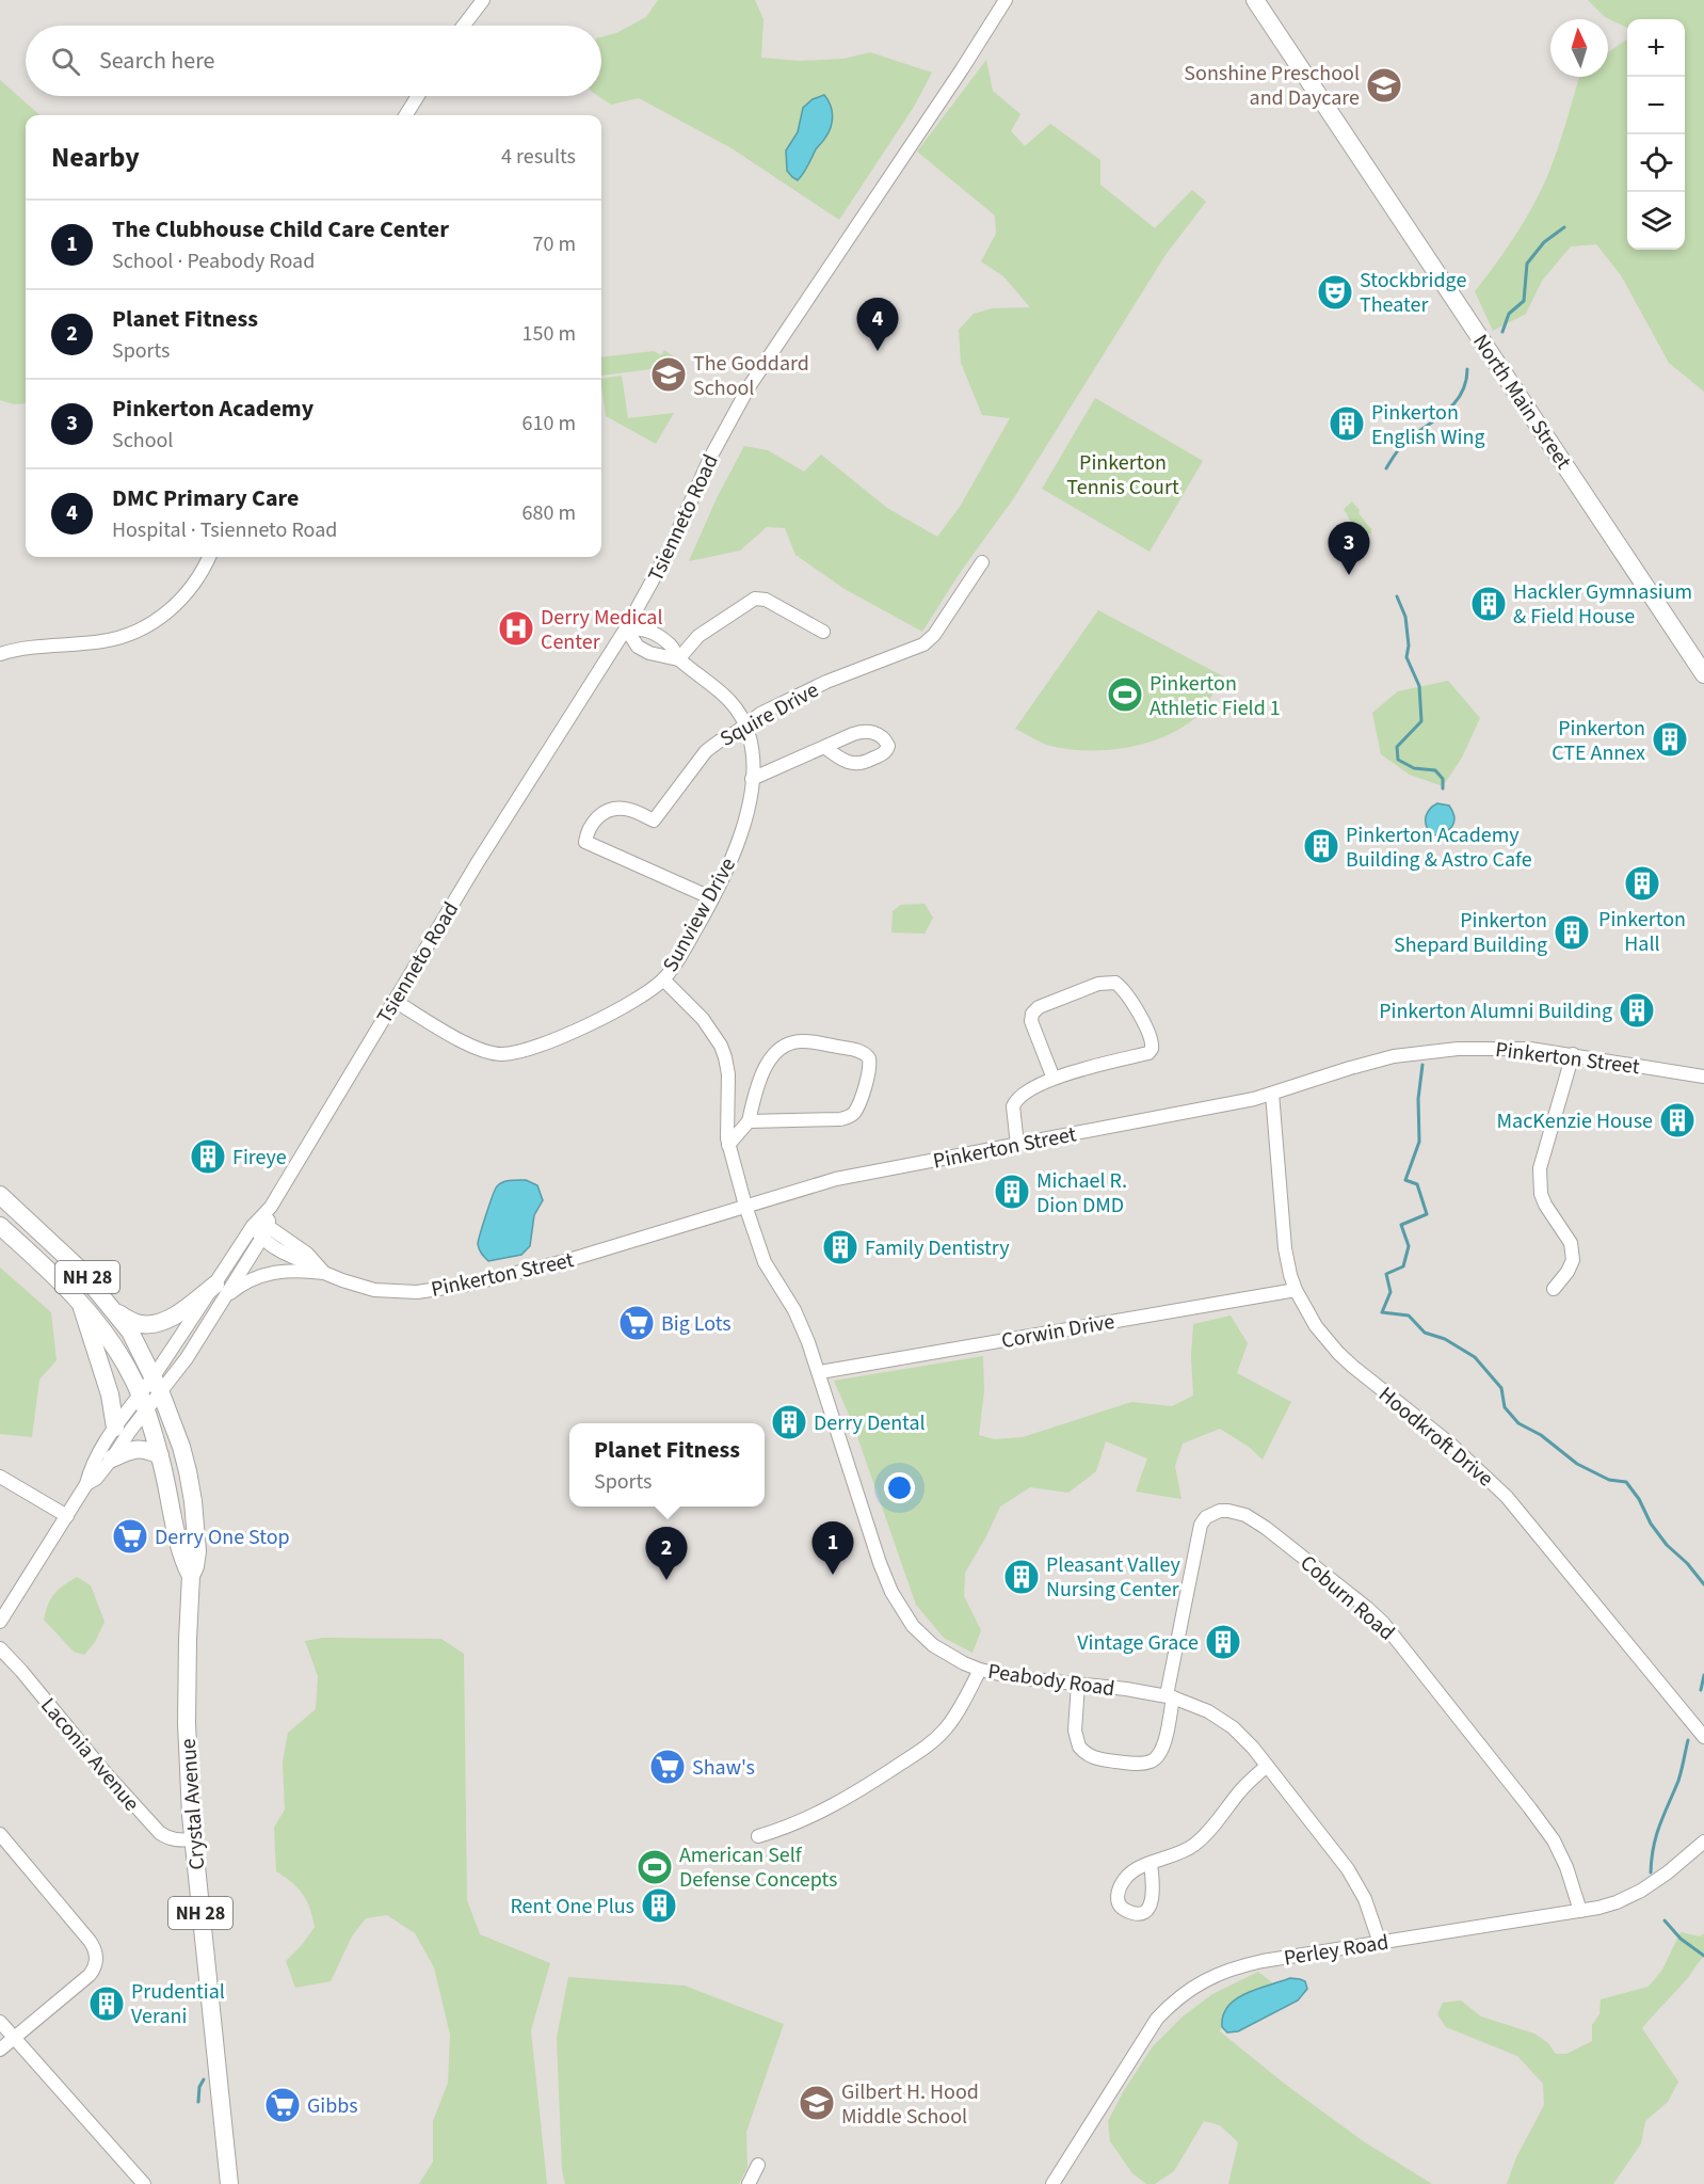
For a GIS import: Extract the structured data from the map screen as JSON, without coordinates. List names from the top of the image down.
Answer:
{
  "streets": {
    "main road": ["North Main Street", "NH 28", "Crystal Avenue"],
    "street": [
      "Tsienneto Road",
      "Squire Drive",
      "Sunview Drive",
      "Pinkerton Street",
      "Corwin Drive",
      "Hoodkroft Drive",
      "Coburn Road",
      "Peabody Road",
      "Laconia Avenue",
      "Perley Road"
    ]
  },
  "crossings": [
    ["Tsienneto Road", "Sunview Drive"],
    ["Tsienneto Road", "Pinkerton Street"],
    ["Tsienneto Road", "NH 28"],
    ["Tsienneto Road", "Crystal Avenue"],
    ["Squire Drive", "Sunview Drive"],
    ["Sunview Drive", "Peabody Road"],
    ["Pinkerton Street", "Hoodkroft Drive"],
    ["Pinkerton Street", "Peabody Road"],
    ["NH 28", "Crystal Avenue"],
    ["Corwin Drive", "Hoodkroft Drive"],
    ["Corwin Drive", "Peabody Road"],
    ["Coburn Road", "Peabody Road"],
    ["Coburn Road", "Perley Road"],
    ["Peabody Road", "Perley Road"],
    ["Laconia Avenue", "Crystal Avenue"]
  ],
  "parks": ["Pinkerton Tennis Court"],
  "places": {
    "school or university": ["Sonshine Preschool and Daycare", "The Goddard School", "Gilbert H. Hood Middle School"],
    "theatre": ["Stockbridge Theater"],
    "building": [
      "Pinkerton English Wing",
      "Hackler Gymnasium & Field House",
      "Pinkerton CTE Annex",
      "Pinkerton Academy Building & Astro Cafe",
      "Pinkerton Hall",
      "Pinkerton Shepard Building",
      "Pinkerton Alumni Building",
      "MacKenzie House",
      "Fireye",
      "Michael R. Dion DMD",
      "Family Dentistry",
      "Derry Dental",
      "Pleasant Valley Nursing Center",
      "Vintage Grace",
      "Rent One Plus",
      "Prudential Verani"
    ],
    "hospital": ["Derry Medical Center"],
    "sports": ["Pinkerton Athletic Field 1", "American Self Defense Concepts"],
    "supermarket": [
      "Big Lots",
      "Derry One Stop",
      "Shaw's",
      "Gibbs"
    ]
  },
  "north": "top",
  "page": {
    "map_buttons": ["+", "−"],
    "search": "Search here",
    "heading": ["Nearby", "4 results"],
    "list": [
      {
        "mark": "1",
        "name": "The Clubhouse Child Care Center",
        "note": "School · Peabody Road",
        "value": "70 m"
      },
      {
        "mark": "2",
        "name": "Planet Fitness",
        "note": "Sports",
        "value": "150 m"
      },
      {
        "mark": "3",
        "name": "Pinkerton Academy",
        "note": "School",
        "value": "610 m"
      },
      {
        "mark": "4",
        "name": "DMC Primary Care",
        "note": "Hospital · Tsienneto Road",
        "value": "680 m"
      }
    ],
    "pins": [
      "4",
      "3",
      "1",
      "2"
    ],
    "popup": ["Planet Fitness", "Sports"]
  }
}
